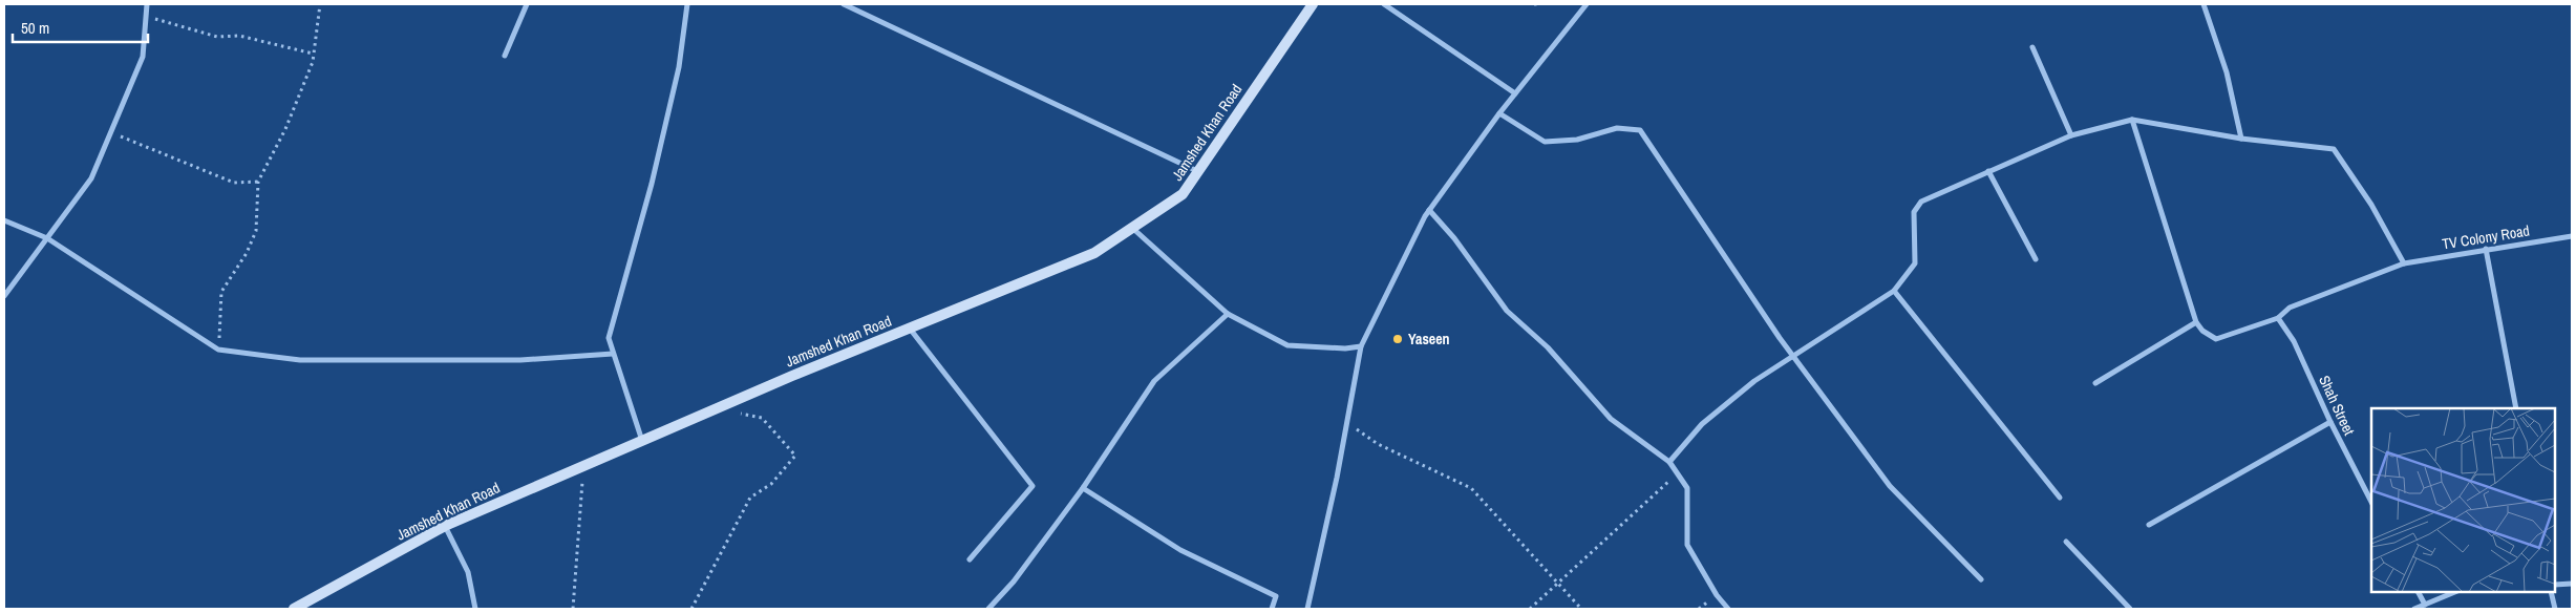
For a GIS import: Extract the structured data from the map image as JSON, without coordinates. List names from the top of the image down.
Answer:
{
  "streets": {
    "street": ["Jamshed Khan Road", "TV Colony Road", "Shah Street"]
  },
  "crossings": [
    ["TV Colony Road", "Shah Street"]
  ],
  "places": ["Yaseen"],
  "scale_bar": "50 m"
}
